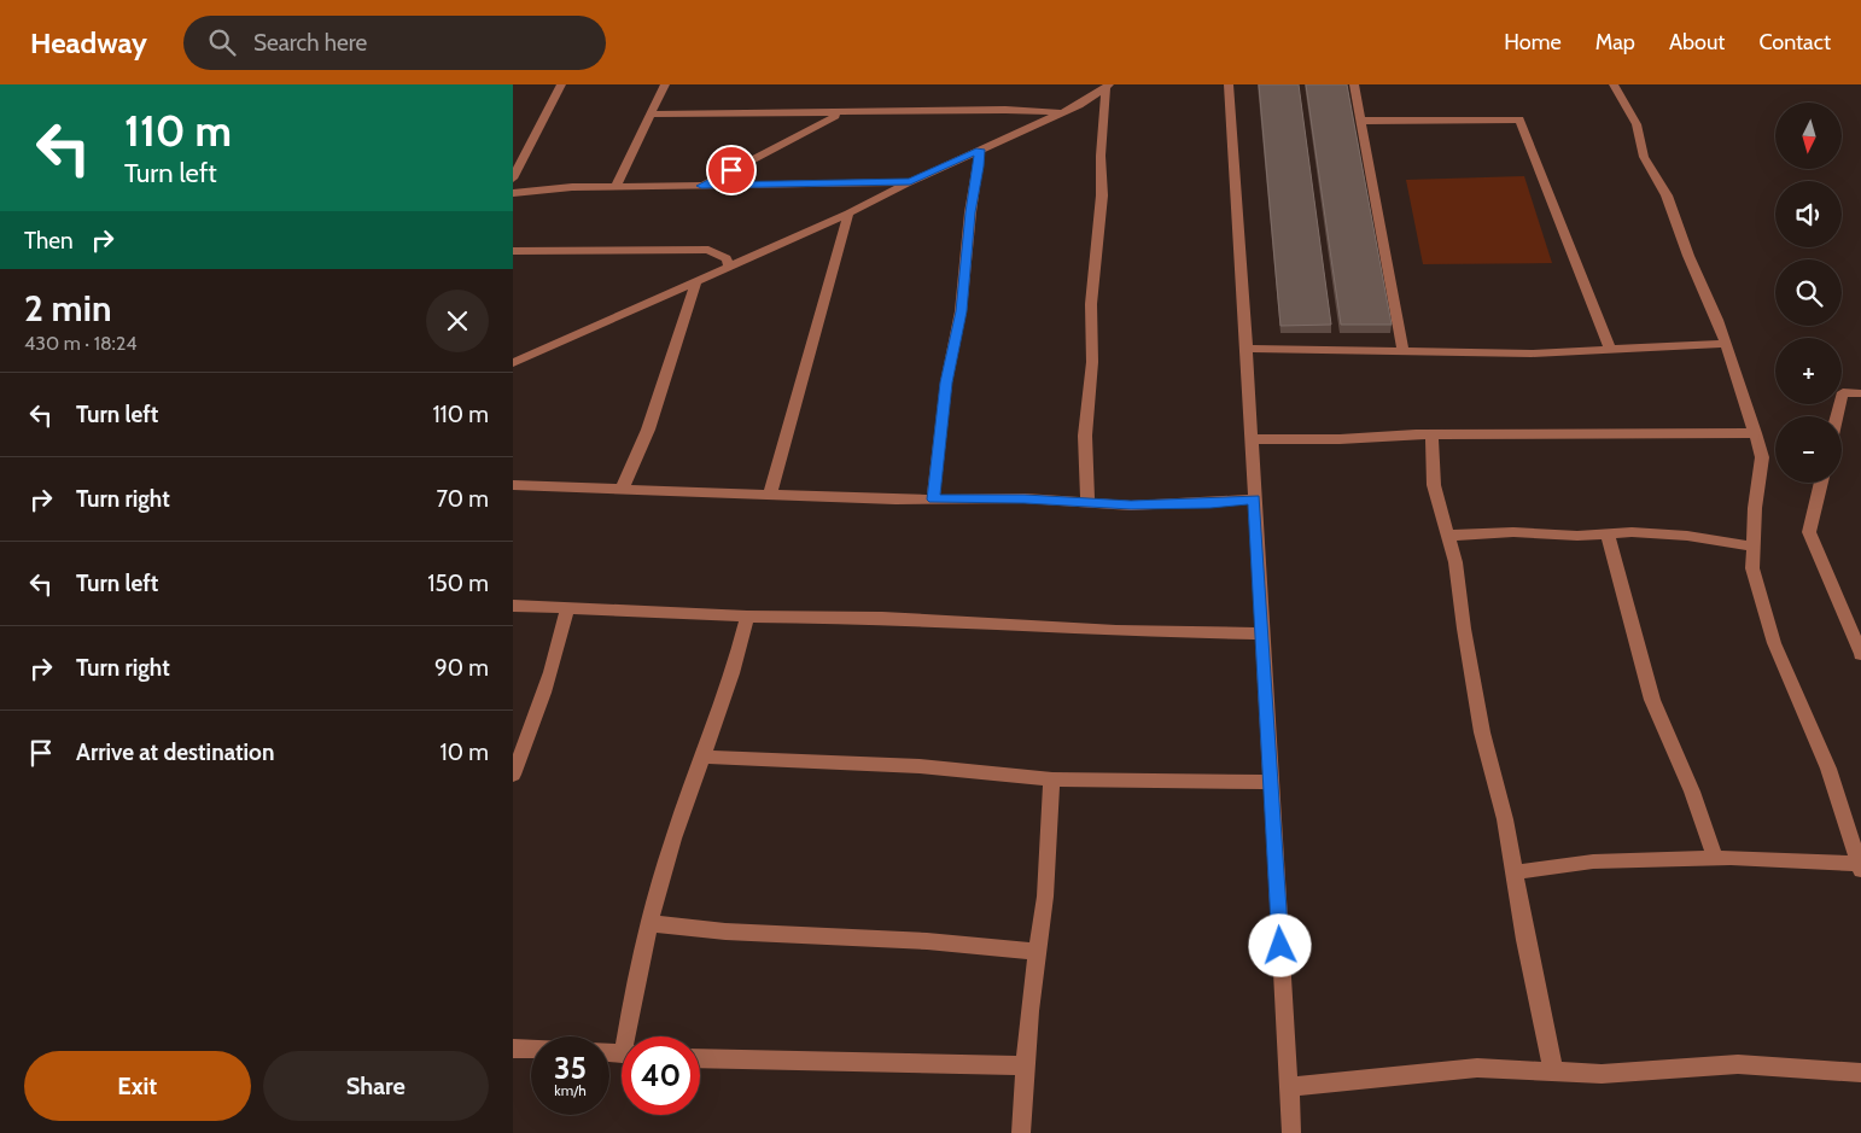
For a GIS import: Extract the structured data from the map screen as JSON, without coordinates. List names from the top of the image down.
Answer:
{
  "north": "bottom",
  "page": {
    "header": "Headway",
    "search": "Search here",
    "nav": [
      "Home",
      "Map",
      "About",
      "Contact"
    ],
    "turn": ["110 m", "Turn left"],
    "map_buttons": ["+", "−"],
    "then": "Then",
    "heading": ["2 min", "430 m · 18:24"],
    "list": [
      {
        "name": "Turn left",
        "value": "110 m"
      },
      {
        "name": "Turn right",
        "value": "70 m"
      },
      {
        "name": "Turn left",
        "value": "150 m"
      },
      {
        "name": "Turn right",
        "value": "90 m"
      },
      {
        "name": "Arrive at destination",
        "value": "10 m"
      }
    ],
    "speed": "35 km/h",
    "limit": "40",
    "buttons": ["Exit", "Share"]
  }
}
